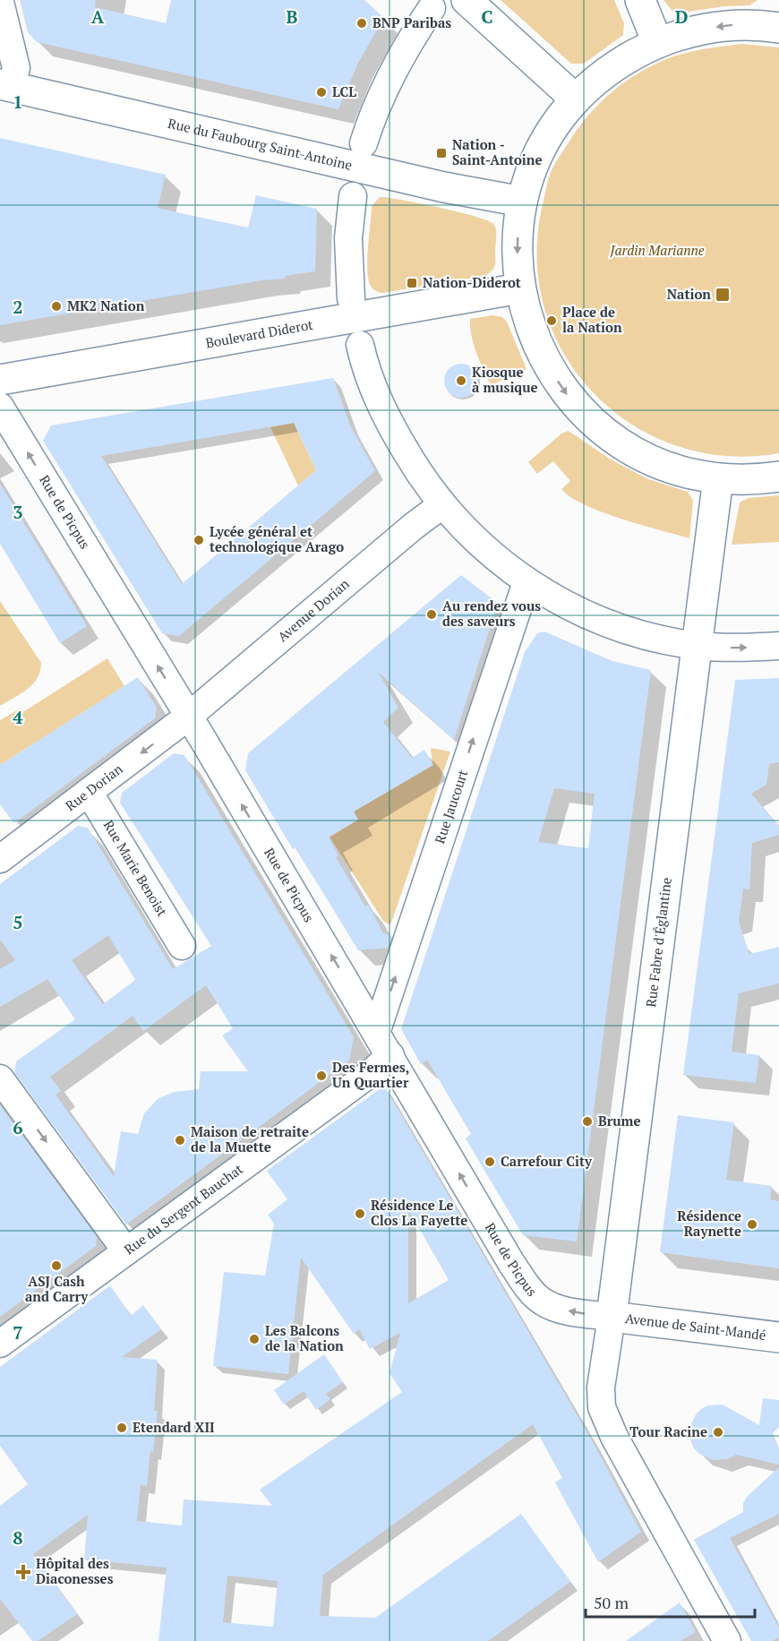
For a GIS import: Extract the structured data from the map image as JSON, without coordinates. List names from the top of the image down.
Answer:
{
  "streets": {
    "main road": [
      "Rue du Faubourg Saint-Antoine",
      "Boulevard Diderot",
      "Rue Fabre d'Églantine",
      "Avenue de Saint-Mandé"
    ],
    "street": [
      "Rue de Picpus",
      "Avenue Dorian",
      "Rue Dorian",
      "Rue Jaucourt",
      "Rue Marie Benoist",
      "Rue du Sergent Bauchat"
    ]
  },
  "crossings": [
    ["Rue de Picpus", "Avenue Dorian"],
    ["Rue de Picpus", "Rue Dorian"],
    ["Rue de Picpus", "Rue Jaucourt"],
    ["Rue de Picpus", "Rue Fabre d'Églantine"],
    ["Rue de Picpus", "Rue du Sergent Bauchat"],
    ["Rue de Picpus", "Avenue de Saint-Mandé"],
    ["Avenue Dorian", "Rue Dorian"],
    ["Rue Dorian", "Rue Marie Benoist"],
    ["Rue Fabre d'Églantine", "Avenue de Saint-Mandé"]
  ],
  "one_way": ["Rue de Picpus", "Rue Dorian", "Rue Jaucourt"],
  "parks": ["Jardin Marianne"],
  "places": {
    "other": [
      "BNP Paribas",
      "LCL",
      "MK2 Nation",
      "Place de la Nation",
      "Kiosque à musique",
      "Lycée général et technologique Arago",
      "Au rendez vous des saveurs",
      "Des Fermes, Un Quartier",
      "Brume",
      "Maison de retraite de la Muette",
      "Carrefour City",
      "Résidence Le Clos La Fayette",
      "Résidence Raynette",
      "ASJ Cash and Carry",
      "Les Balcons de la Nation",
      "Etendard XII",
      "Tour Racine"
    ],
    "transit": ["Nation - Saint-Antoine", "Nation-Diderot", "Nation"],
    "health": ["Hôpital des Diaconesses"]
  },
  "scale_bar": "50 m",
  "grid": {
    "columns": [
      "A",
      "B",
      "C",
      "D"
    ],
    "rows": [
      "1",
      "2",
      "3",
      "4",
      "5",
      "6",
      "7",
      "8"
    ]
  }
}
